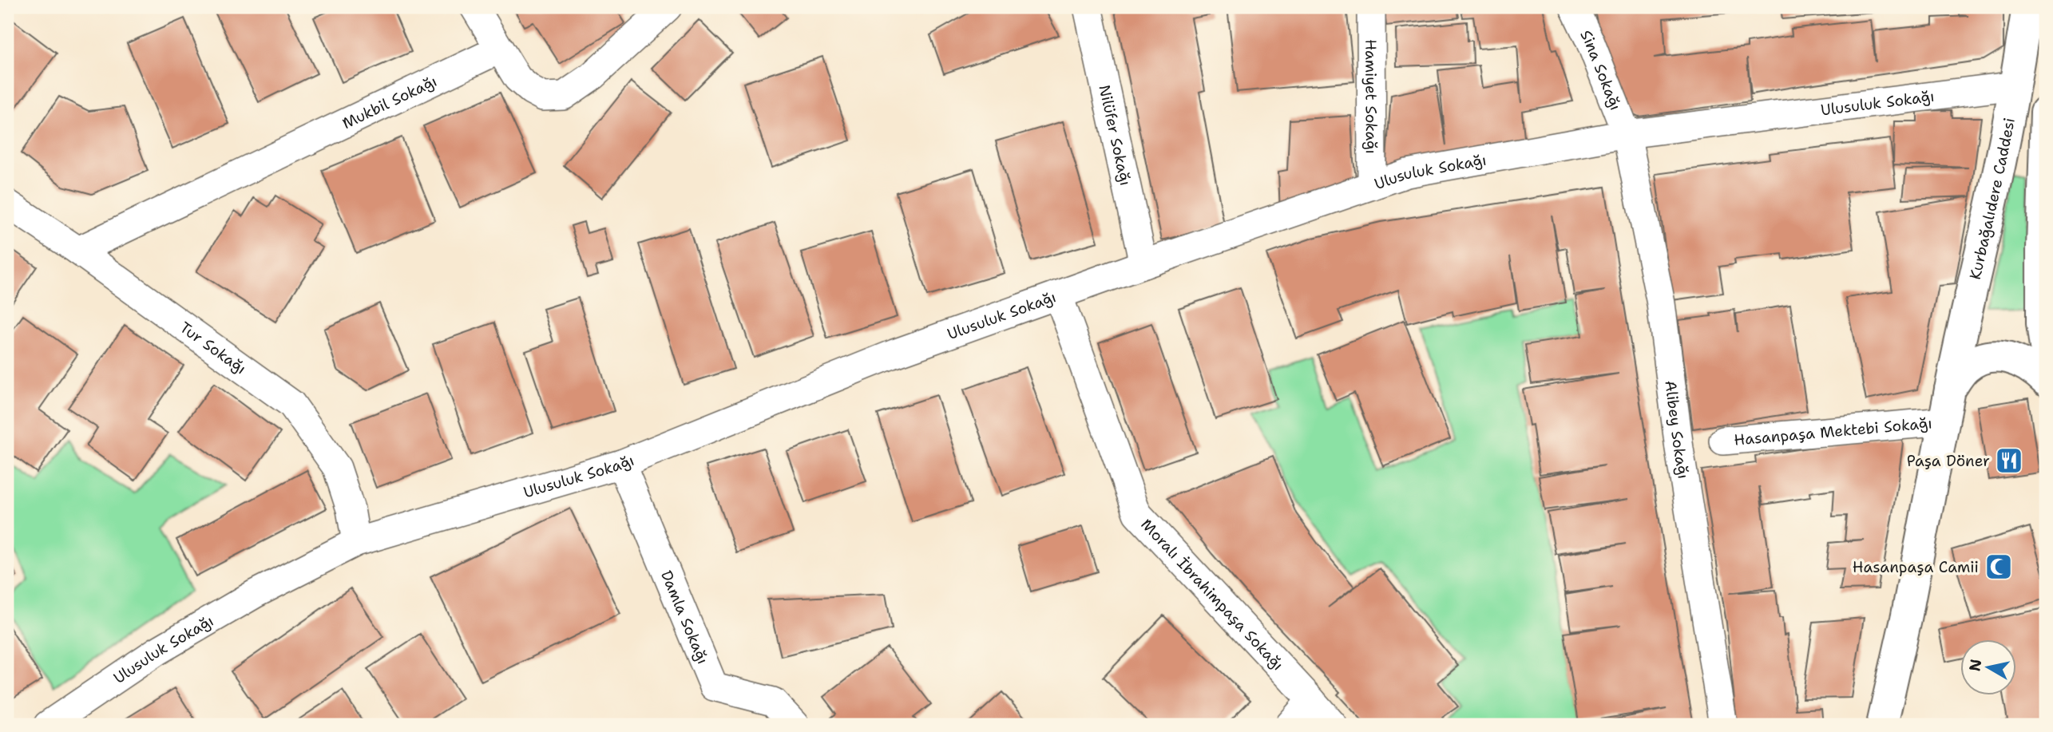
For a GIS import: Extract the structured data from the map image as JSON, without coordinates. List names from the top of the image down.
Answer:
{
  "streets": {
    "main road": ["Kurbağalıdere Caddesi"],
    "street": [
      "Sina Sokağı",
      "Hamiyet Sokağı",
      "Mukbil Sokağı",
      "Ulusuluk Sokağı",
      "Nilüfer Sokağı",
      "Tur Sokağı",
      "Alibey Sokağı",
      "Hasanpaşa Mektebi Sokağı",
      "Moralı İbrahimpaşa Sokağı",
      "Damla Sokağı"
    ]
  },
  "crossings": [
    ["Sina Sokağı", "Ulusuluk Sokağı"],
    ["Sina Sokağı", "Alibey Sokağı"],
    ["Hamiyet Sokağı", "Ulusuluk Sokağı"],
    ["Mukbil Sokağı", "Tur Sokağı"],
    ["Ulusuluk Sokağı", "Nilüfer Sokağı"],
    ["Ulusuluk Sokağı", "Kurbağalıdere Caddesi"],
    ["Ulusuluk Sokağı", "Tur Sokağı"],
    ["Ulusuluk Sokağı", "Alibey Sokağı"],
    ["Ulusuluk Sokağı", "Moralı İbrahimpaşa Sokağı"],
    ["Ulusuluk Sokağı", "Damla Sokağı"],
    ["Kurbağalıdere Caddesi", "Hasanpaşa Mektebi Sokağı"]
  ],
  "places": {
    "restaurant": ["Paşa Döner"],
    "mosque": ["Hasanpaşa Camii"]
  },
  "north": "left"
}
